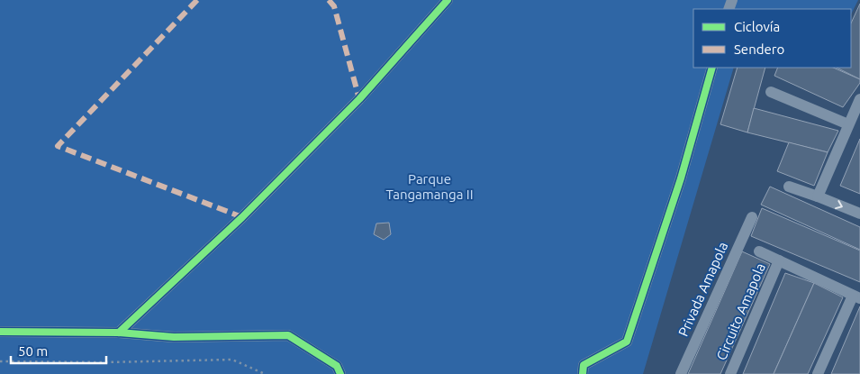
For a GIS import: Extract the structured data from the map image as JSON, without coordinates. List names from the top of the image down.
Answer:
{
  "streets": {
    "street": ["Privada Amapola", "Circuito Amapola"]
  },
  "parks": ["Parque Tangamanga II"],
  "legend": ["Ciclovía", "Sendero"],
  "scale_bar": "50 m"
}
